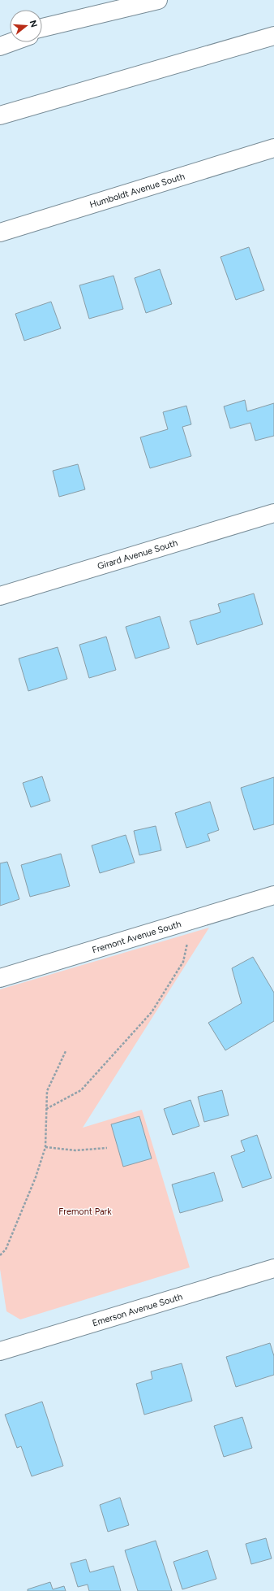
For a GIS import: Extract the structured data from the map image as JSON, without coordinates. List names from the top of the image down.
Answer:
{
  "streets": {
    "main road": [
      "Humboldt Avenue South",
      "Girard Avenue South",
      "Fremont Avenue South",
      "Emerson Avenue South"
    ]
  },
  "parks": ["Fremont Park"],
  "north": "right"
}
